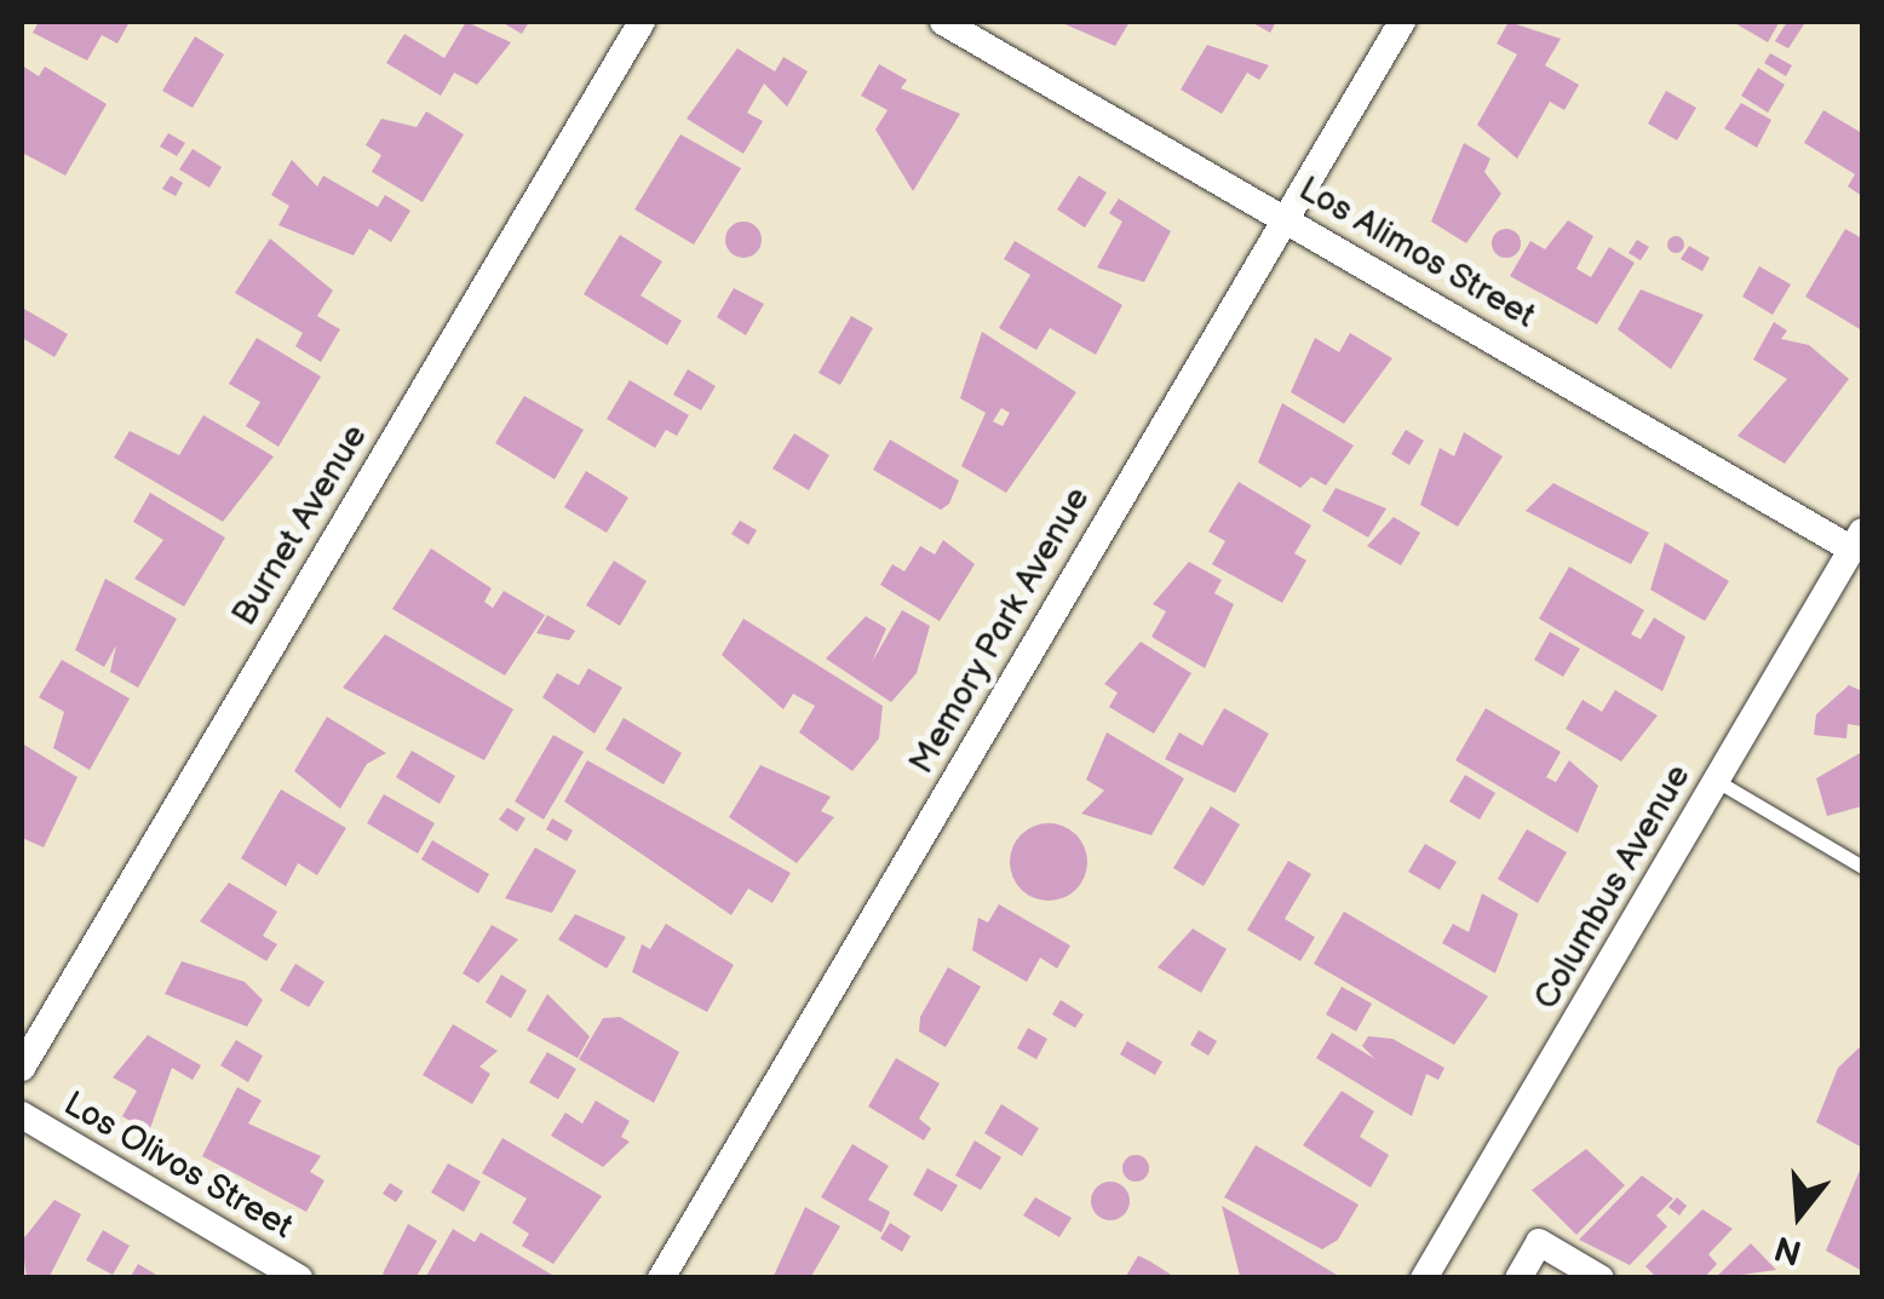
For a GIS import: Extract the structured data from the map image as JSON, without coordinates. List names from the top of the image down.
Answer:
{
  "streets": {
    "street": [
      "Los Alimos Street",
      "Burnet Avenue",
      "Memory Park Avenue",
      "Columbus Avenue",
      "Los Olivos Street"
    ]
  },
  "crossings": [
    ["Los Alimos Street", "Memory Park Avenue"],
    ["Los Alimos Street", "Columbus Avenue"]
  ],
  "north": "bottom"
}
